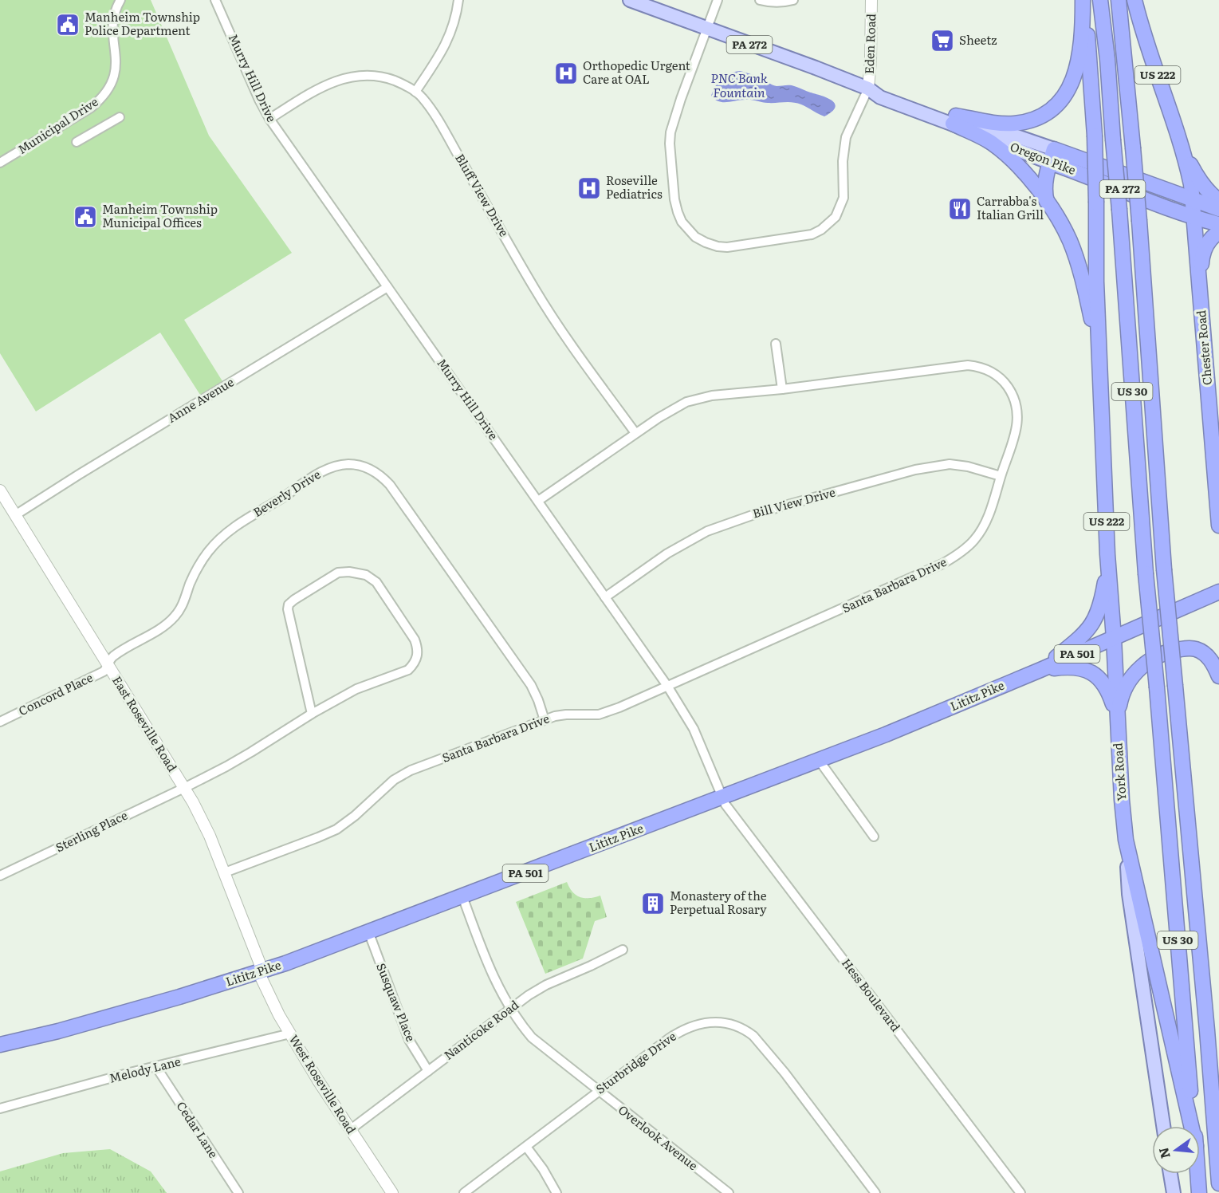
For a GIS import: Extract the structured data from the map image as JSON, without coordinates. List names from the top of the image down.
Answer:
{
  "streets": {
    "highway": [
      "PA 272",
      "US 222",
      "Oregon Pike",
      "Chester Road",
      "US 30",
      "PA 501",
      "Lititz Pike",
      "York Road"
    ],
    "street": [
      "Eden Road",
      "Murry Hill Drive",
      "Municipal Drive",
      "Bluff View Drive",
      "Anne Avenue",
      "Beverly Drive",
      "Bill View Drive",
      "Santa Barbara Drive",
      "Concord Place",
      "East Roseville Road",
      "Sterling Place",
      "Hess Boulevard",
      "Susquaw Place",
      "Nanticoke Road",
      "Sturbridge Drive",
      "Melody Lane",
      "West Roseville Road",
      "Cedar Lane",
      "Overlook Avenue"
    ]
  },
  "crossings": [
    ["Eden Road", "Oregon Pike"],
    ["US 222", "Chester Road"],
    ["US 222", "York Road"],
    ["Murry Hill Drive", "Bluff View Drive"],
    ["Murry Hill Drive", "Anne Avenue"],
    ["Murry Hill Drive", "Bill View Drive"],
    ["Murry Hill Drive", "Santa Barbara Drive"],
    ["Murry Hill Drive", "Lititz Pike"],
    ["Murry Hill Drive", "Hess Boulevard"],
    ["Oregon Pike", "Chester Road"],
    ["Bluff View Drive", "Santa Barbara Drive"],
    ["Anne Avenue", "East Roseville Road"],
    ["Beverly Drive", "Santa Barbara Drive"],
    ["Beverly Drive", "Concord Place"],
    ["Beverly Drive", "East Roseville Road"],
    ["Bill View Drive", "Santa Barbara Drive"],
    ["Santa Barbara Drive", "East Roseville Road"],
    ["Concord Place", "East Roseville Road"],
    ["Lititz Pike", "East Roseville Road"],
    ["Lititz Pike", "York Road"],
    ["Lititz Pike", "Hess Boulevard"],
    ["Lititz Pike", "Susquaw Place"],
    ["Lititz Pike", "West Roseville Road"],
    ["Lititz Pike", "Overlook Avenue"],
    ["East Roseville Road", "Sterling Place"],
    ["East Roseville Road", "West Roseville Road"],
    ["Susquaw Place", "Nanticoke Road"],
    ["Nanticoke Road", "West Roseville Road"],
    ["Nanticoke Road", "Overlook Avenue"],
    ["Sturbridge Drive", "Overlook Avenue"],
    ["Melody Lane", "West Roseville Road"],
    ["Melody Lane", "Cedar Lane"]
  ],
  "water": ["PNC Bank Fountain"],
  "places": {
    "public building": ["Manheim Township Police Department", "Manheim Township Municipal Offices"],
    "supermarket": ["Sheetz"],
    "hospital": ["Orthopedic Urgent Care at OAL", "Roseville Pediatrics"],
    "restaurant": ["Carrabba's Italian Grill"],
    "building": ["Monastery of the Perpetual Rosary"]
  },
  "north": "left"
}
